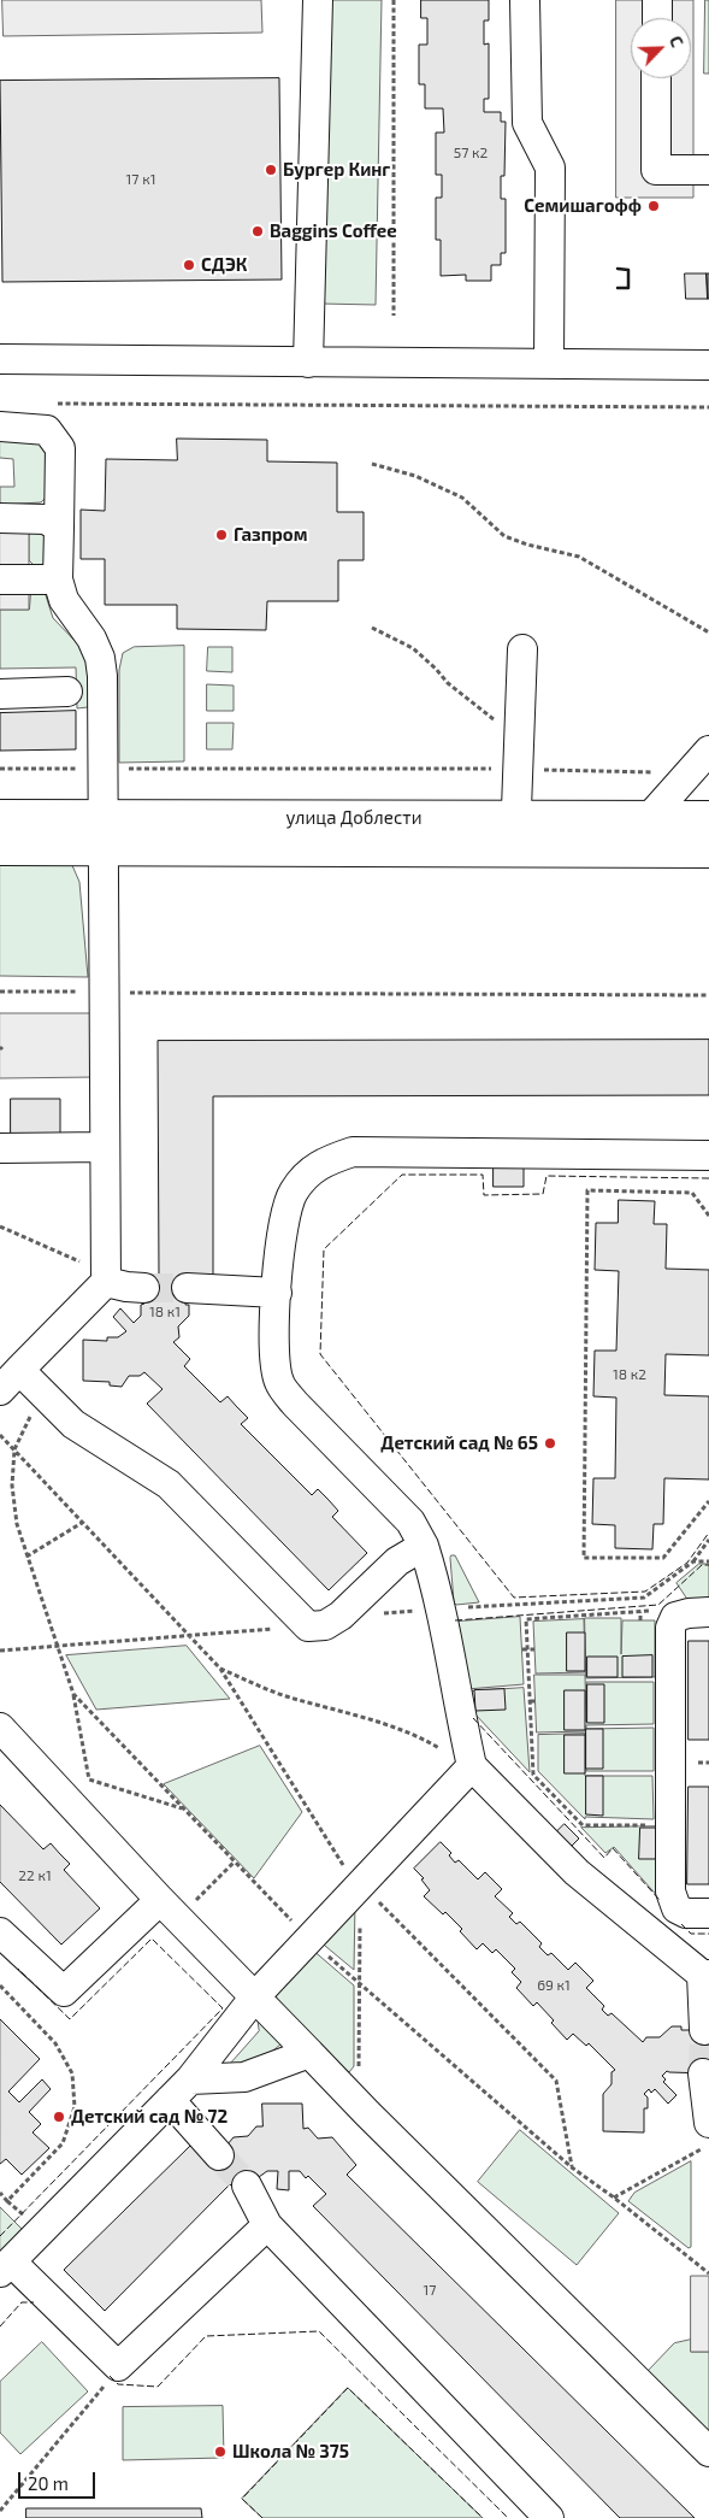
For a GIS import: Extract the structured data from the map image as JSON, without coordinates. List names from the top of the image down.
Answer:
{
  "streets": {
    "main road": ["улица Доблести"]
  },
  "places": [
    "Бургер Кинг",
    "Семишагофф",
    "Baggins Coffee",
    "СДЭК",
    "Газпром",
    "Детский сад № 65",
    "Детский сад № 72",
    "Школа № 375"
  ],
  "house_numbers": [
    "57 к2",
    "17 к1",
    "18 к1",
    "18 к2",
    "22 к1",
    "69 к1",
    "17"
  ],
  "scale_bar": "20 m",
  "north": "top right"
}
